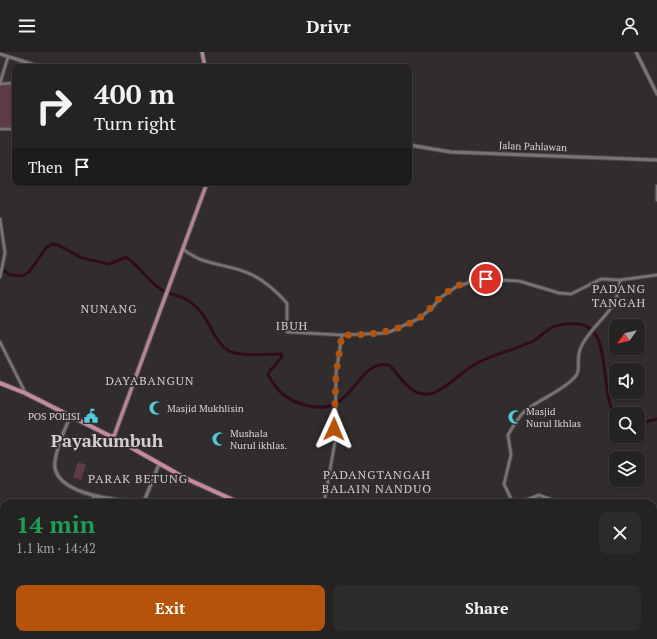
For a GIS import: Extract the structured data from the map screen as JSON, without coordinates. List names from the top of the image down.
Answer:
{
  "streets": {
    "main road": ["Jalan Pahlawan"]
  },
  "districts": [
    "PADANG TANGAH",
    "NUNANG",
    "IBUH",
    "DAYABANGUN",
    "Payakumbuh",
    "PADANGTANGAH BALAIN NANDUO",
    "PARAK BETUNG"
  ],
  "places": {
    "mosque": ["Masjid Mukhlisin", "Masjid Nurul Ikhlas", "Mushala Nurul ikhlas."],
    "public building": ["POS POLISI"]
  },
  "north": "bottom left",
  "page": {
    "header": "Drivr",
    "turn": ["400 m", "Turn right"],
    "then": "Then",
    "heading": ["14 min", "1.1 km · 14:42"],
    "buttons": ["Exit", "Share"]
  }
}
